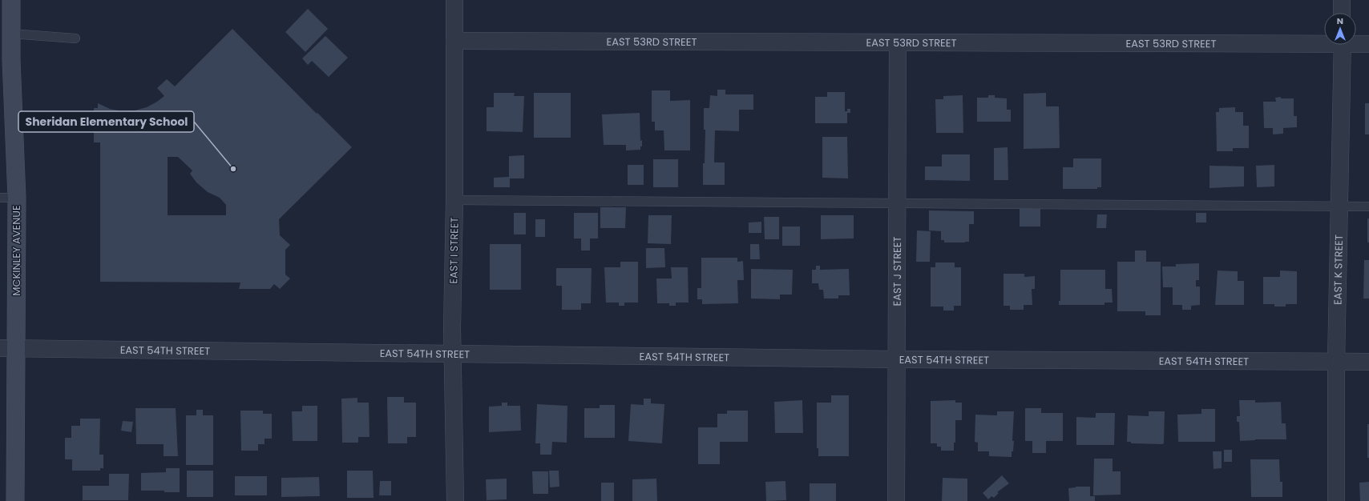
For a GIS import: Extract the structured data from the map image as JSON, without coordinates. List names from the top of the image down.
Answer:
{
  "streets": {
    "main road": ["MCKINLEY AVENUE"],
    "street": [
      "EAST 53RD STREET",
      "EAST I STREET",
      "EAST K STREET",
      "EAST J STREET",
      "EAST 54TH STREET"
    ]
  },
  "crossings": [
    ["EAST 53RD STREET", "EAST I STREET"],
    ["EAST 53RD STREET", "EAST J STREET"],
    ["MCKINLEY AVENUE", "EAST 54TH STREET"],
    ["EAST I STREET", "EAST 54TH STREET"],
    ["EAST K STREET", "EAST 54TH STREET"],
    ["EAST J STREET", "EAST 54TH STREET"]
  ],
  "places": ["Sheridan Elementary School"],
  "north": "top"
}
